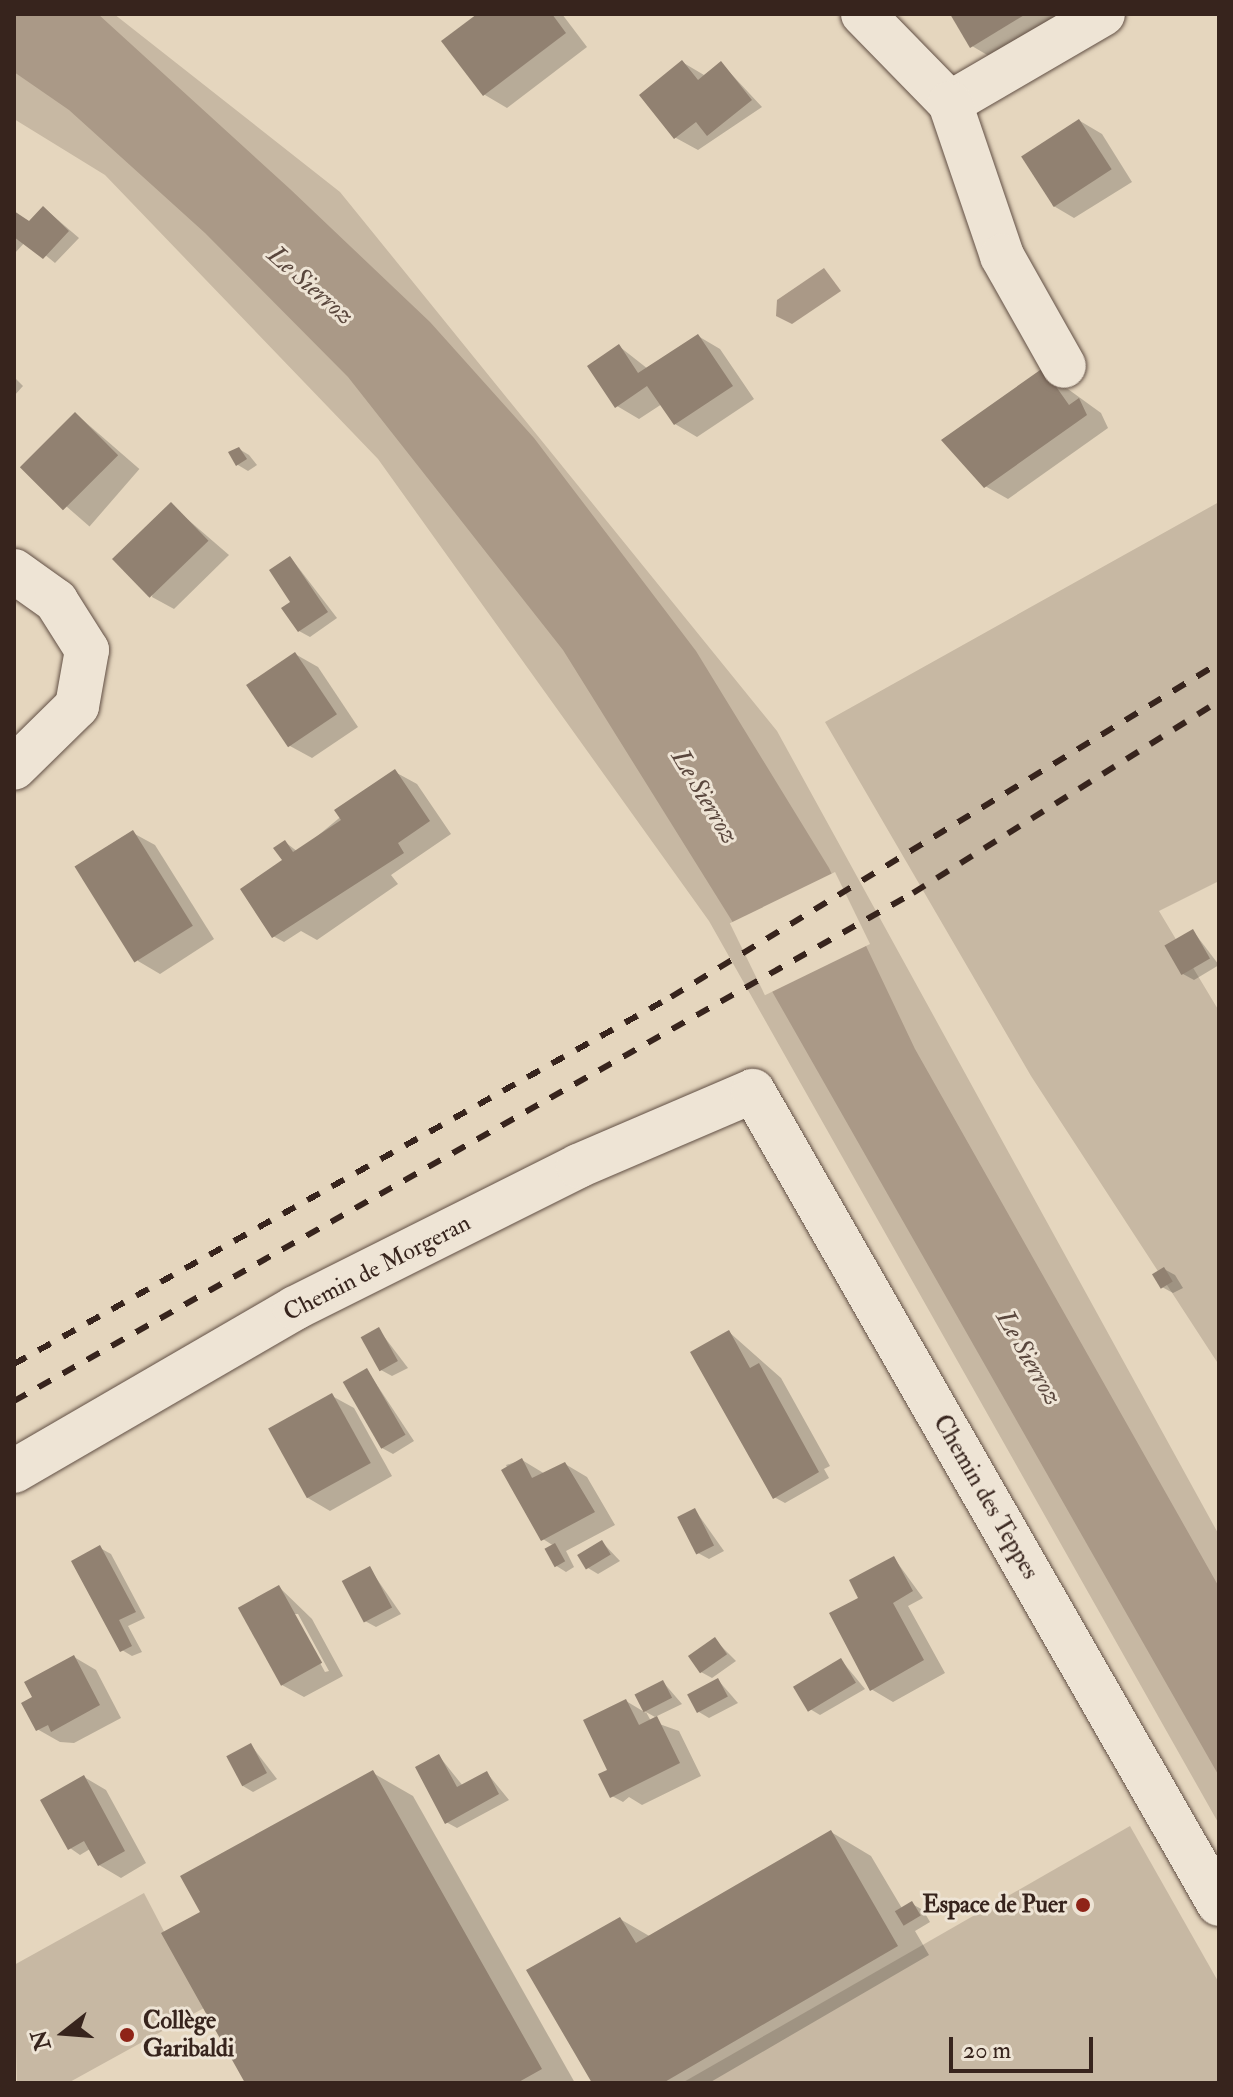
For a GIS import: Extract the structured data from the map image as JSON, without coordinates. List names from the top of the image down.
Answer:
{
  "streets": {
    "street": ["Chemin de Morgeran", "Chemin des Teppes"]
  },
  "crossings": [
    ["Chemin de Morgeran", "Chemin des Teppes"]
  ],
  "water": ["Le Sierroz"],
  "places": ["Espace de Puer", "Collège Garibaldi"],
  "scale_bar": "20 m",
  "north": "left"
}
